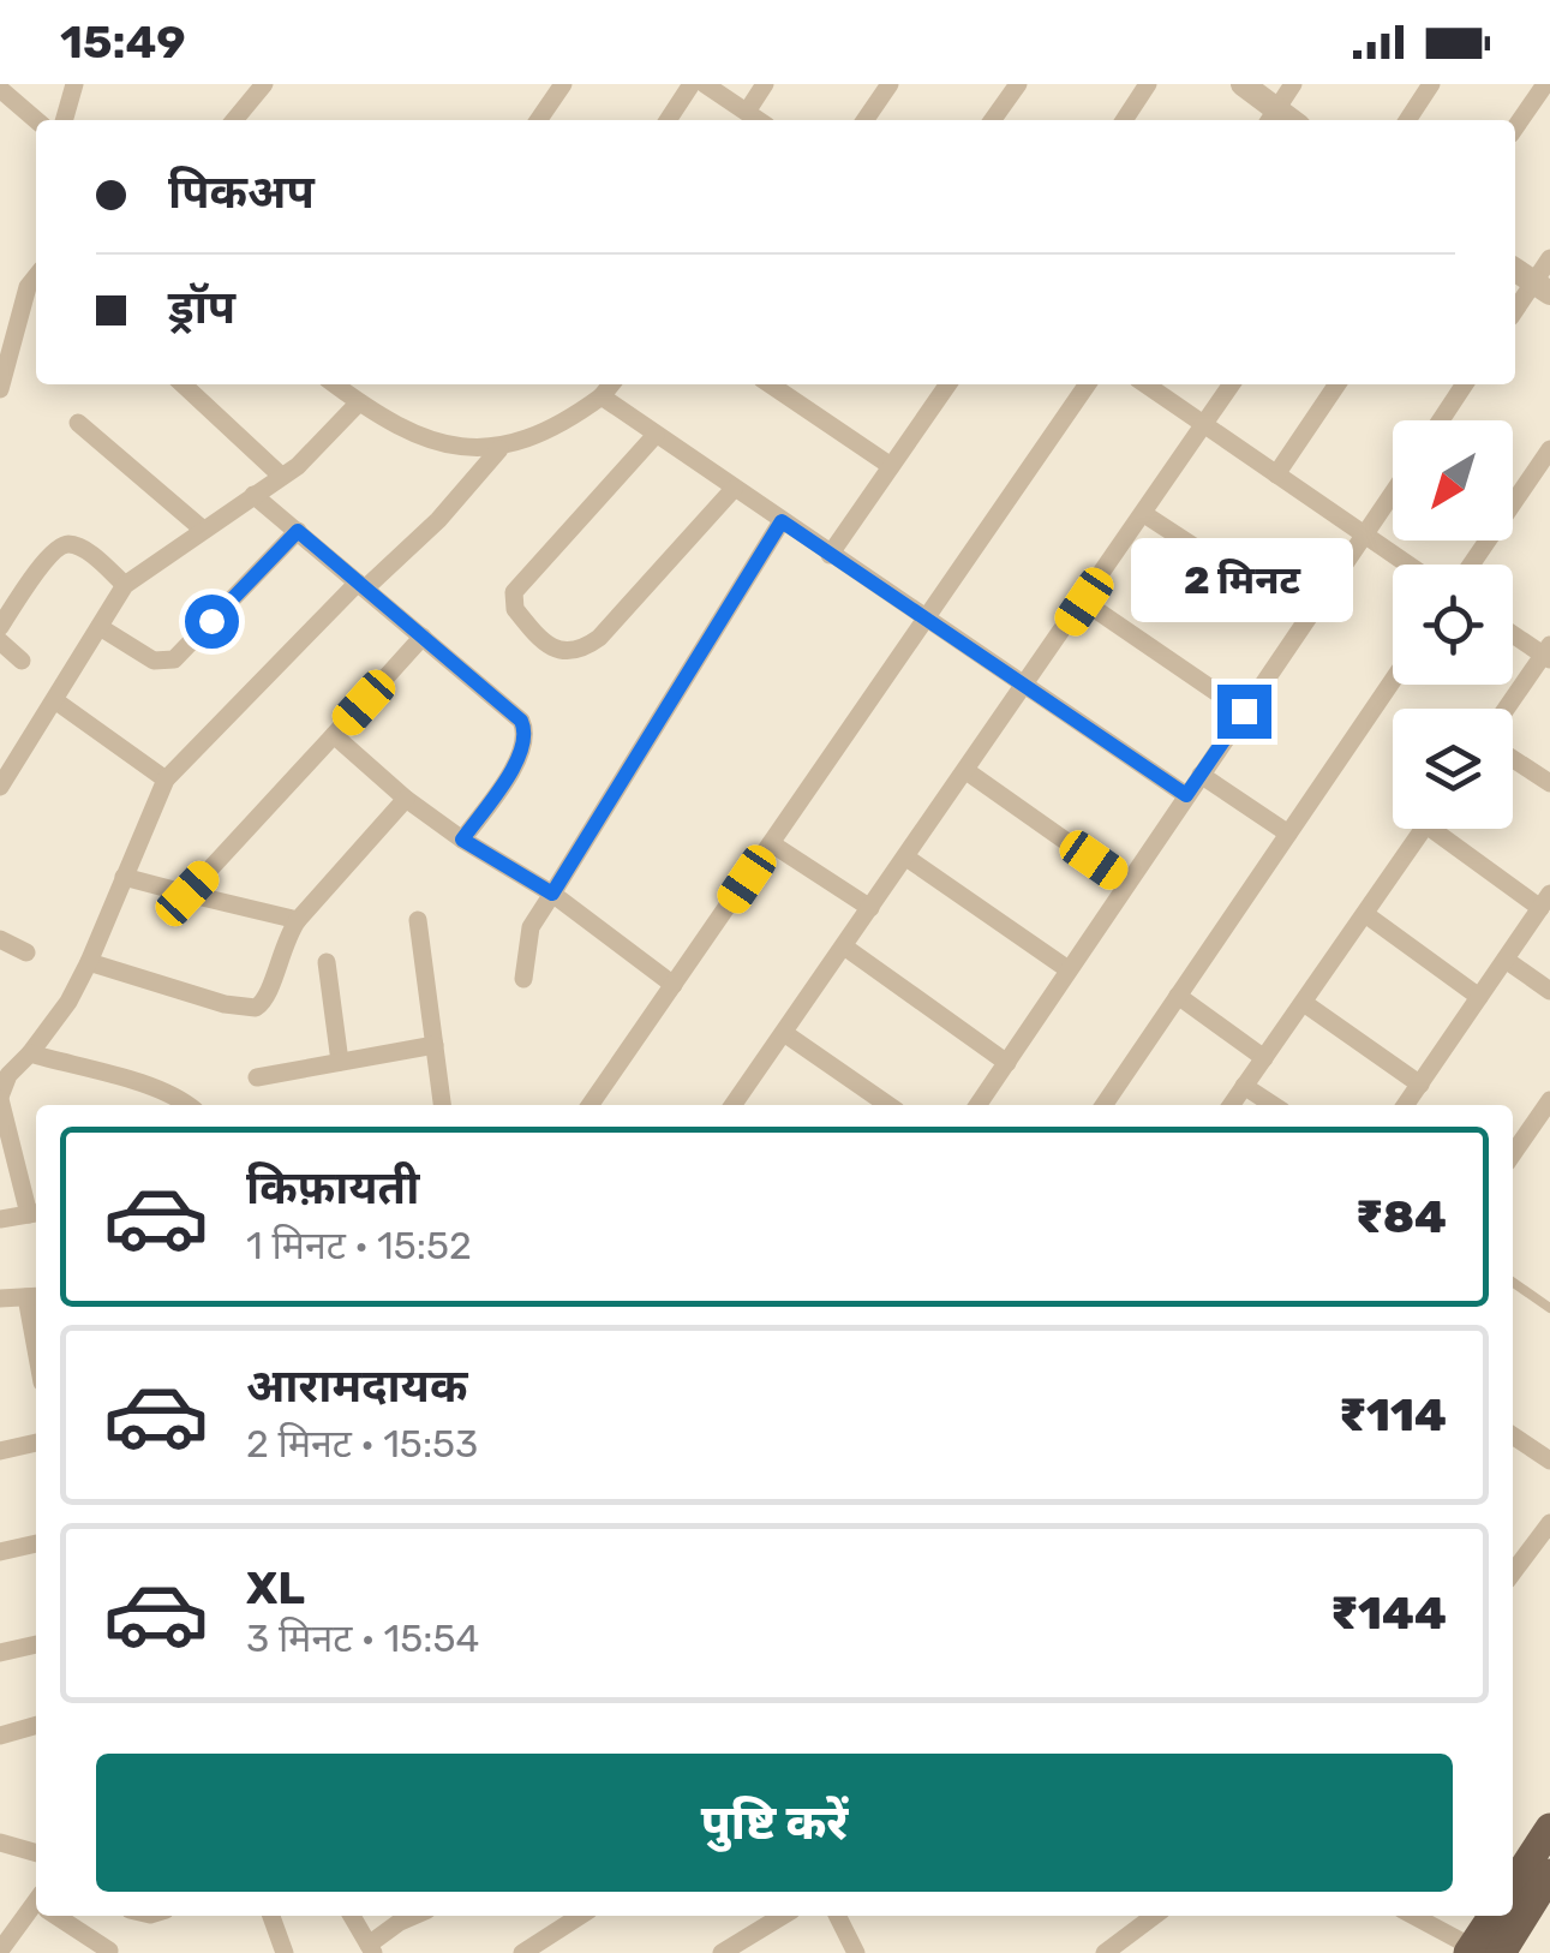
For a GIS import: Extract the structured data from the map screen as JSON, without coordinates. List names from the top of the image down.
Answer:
{
  "north": "bottom left",
  "page": {
    "status": "15:49",
    "banner": ["पिकअप", "ड्रॉप"],
    "bubble": "2 मिनट",
    "list": [
      {
        "name": "किफ़ायती",
        "note": "1 मिनट · 15:52",
        "value": "₹84"
      },
      {
        "name": "आरामदायक",
        "note": "2 मिनट · 15:53",
        "value": "₹114"
      },
      {
        "name": "XL",
        "note": "3 मिनट · 15:54",
        "value": "₹144"
      }
    ],
    "buttons": "पुष्टि करें"
  }
}
